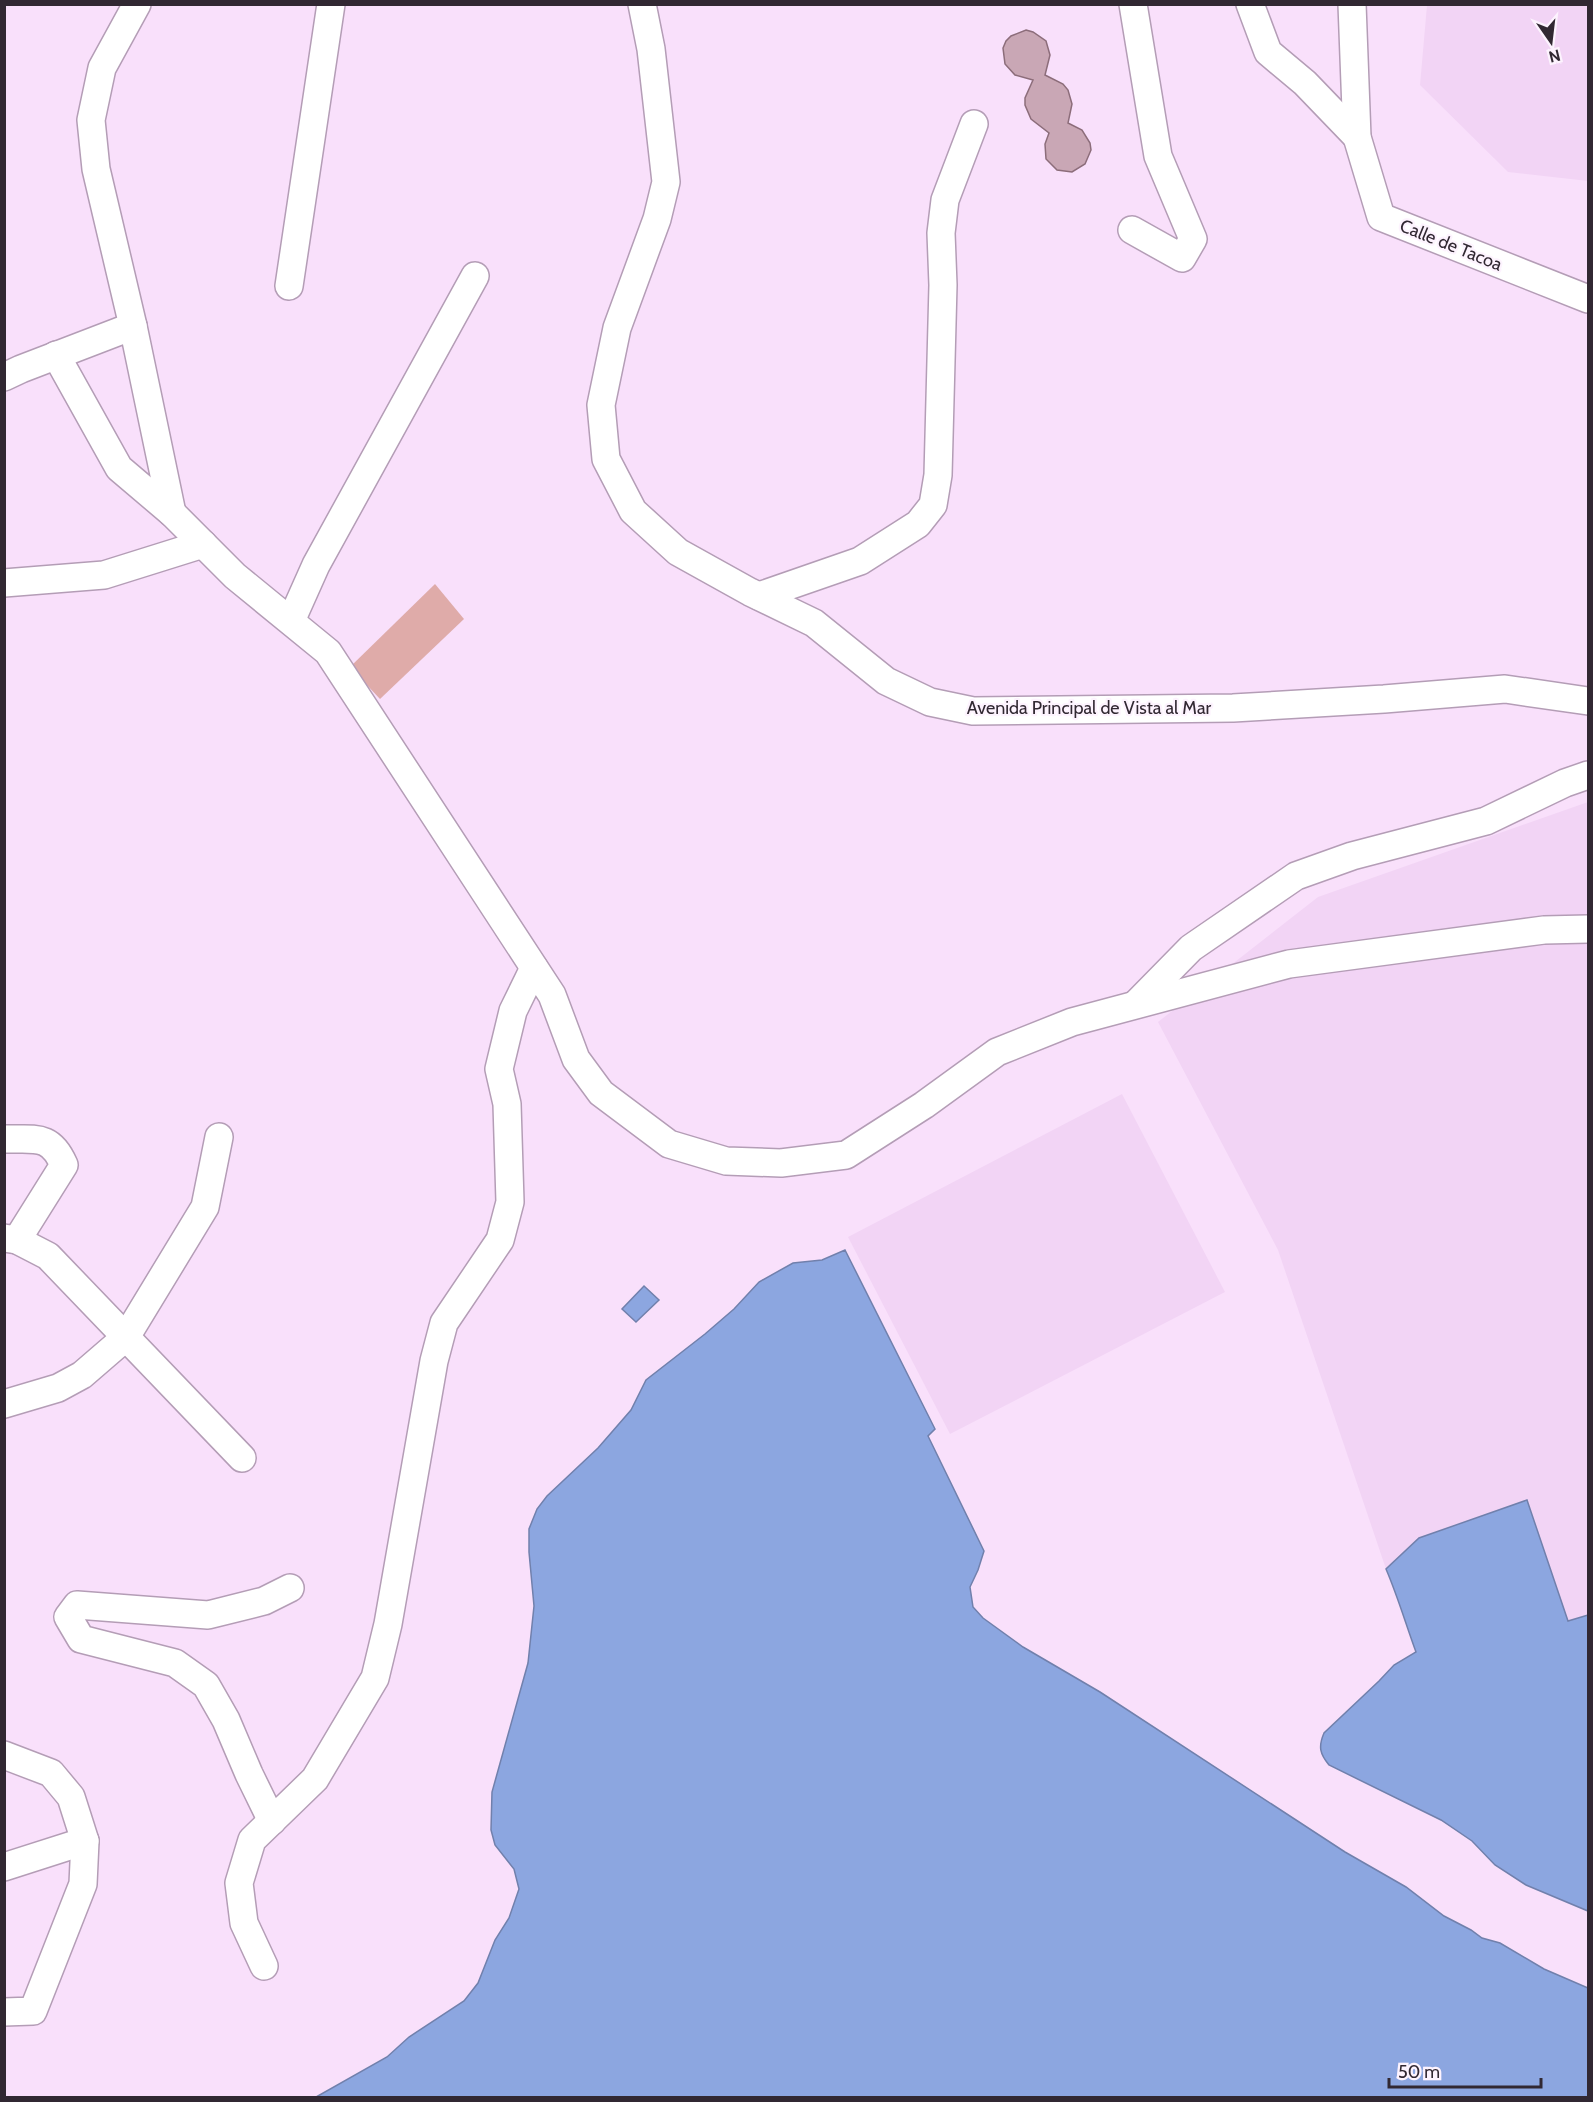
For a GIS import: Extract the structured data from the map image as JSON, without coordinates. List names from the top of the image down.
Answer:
{
  "streets": {
    "street": ["Calle de Tacoa", "Avenida Principal de Vista al Mar"]
  },
  "scale_bar": "50 m",
  "north": "bottom"
}
